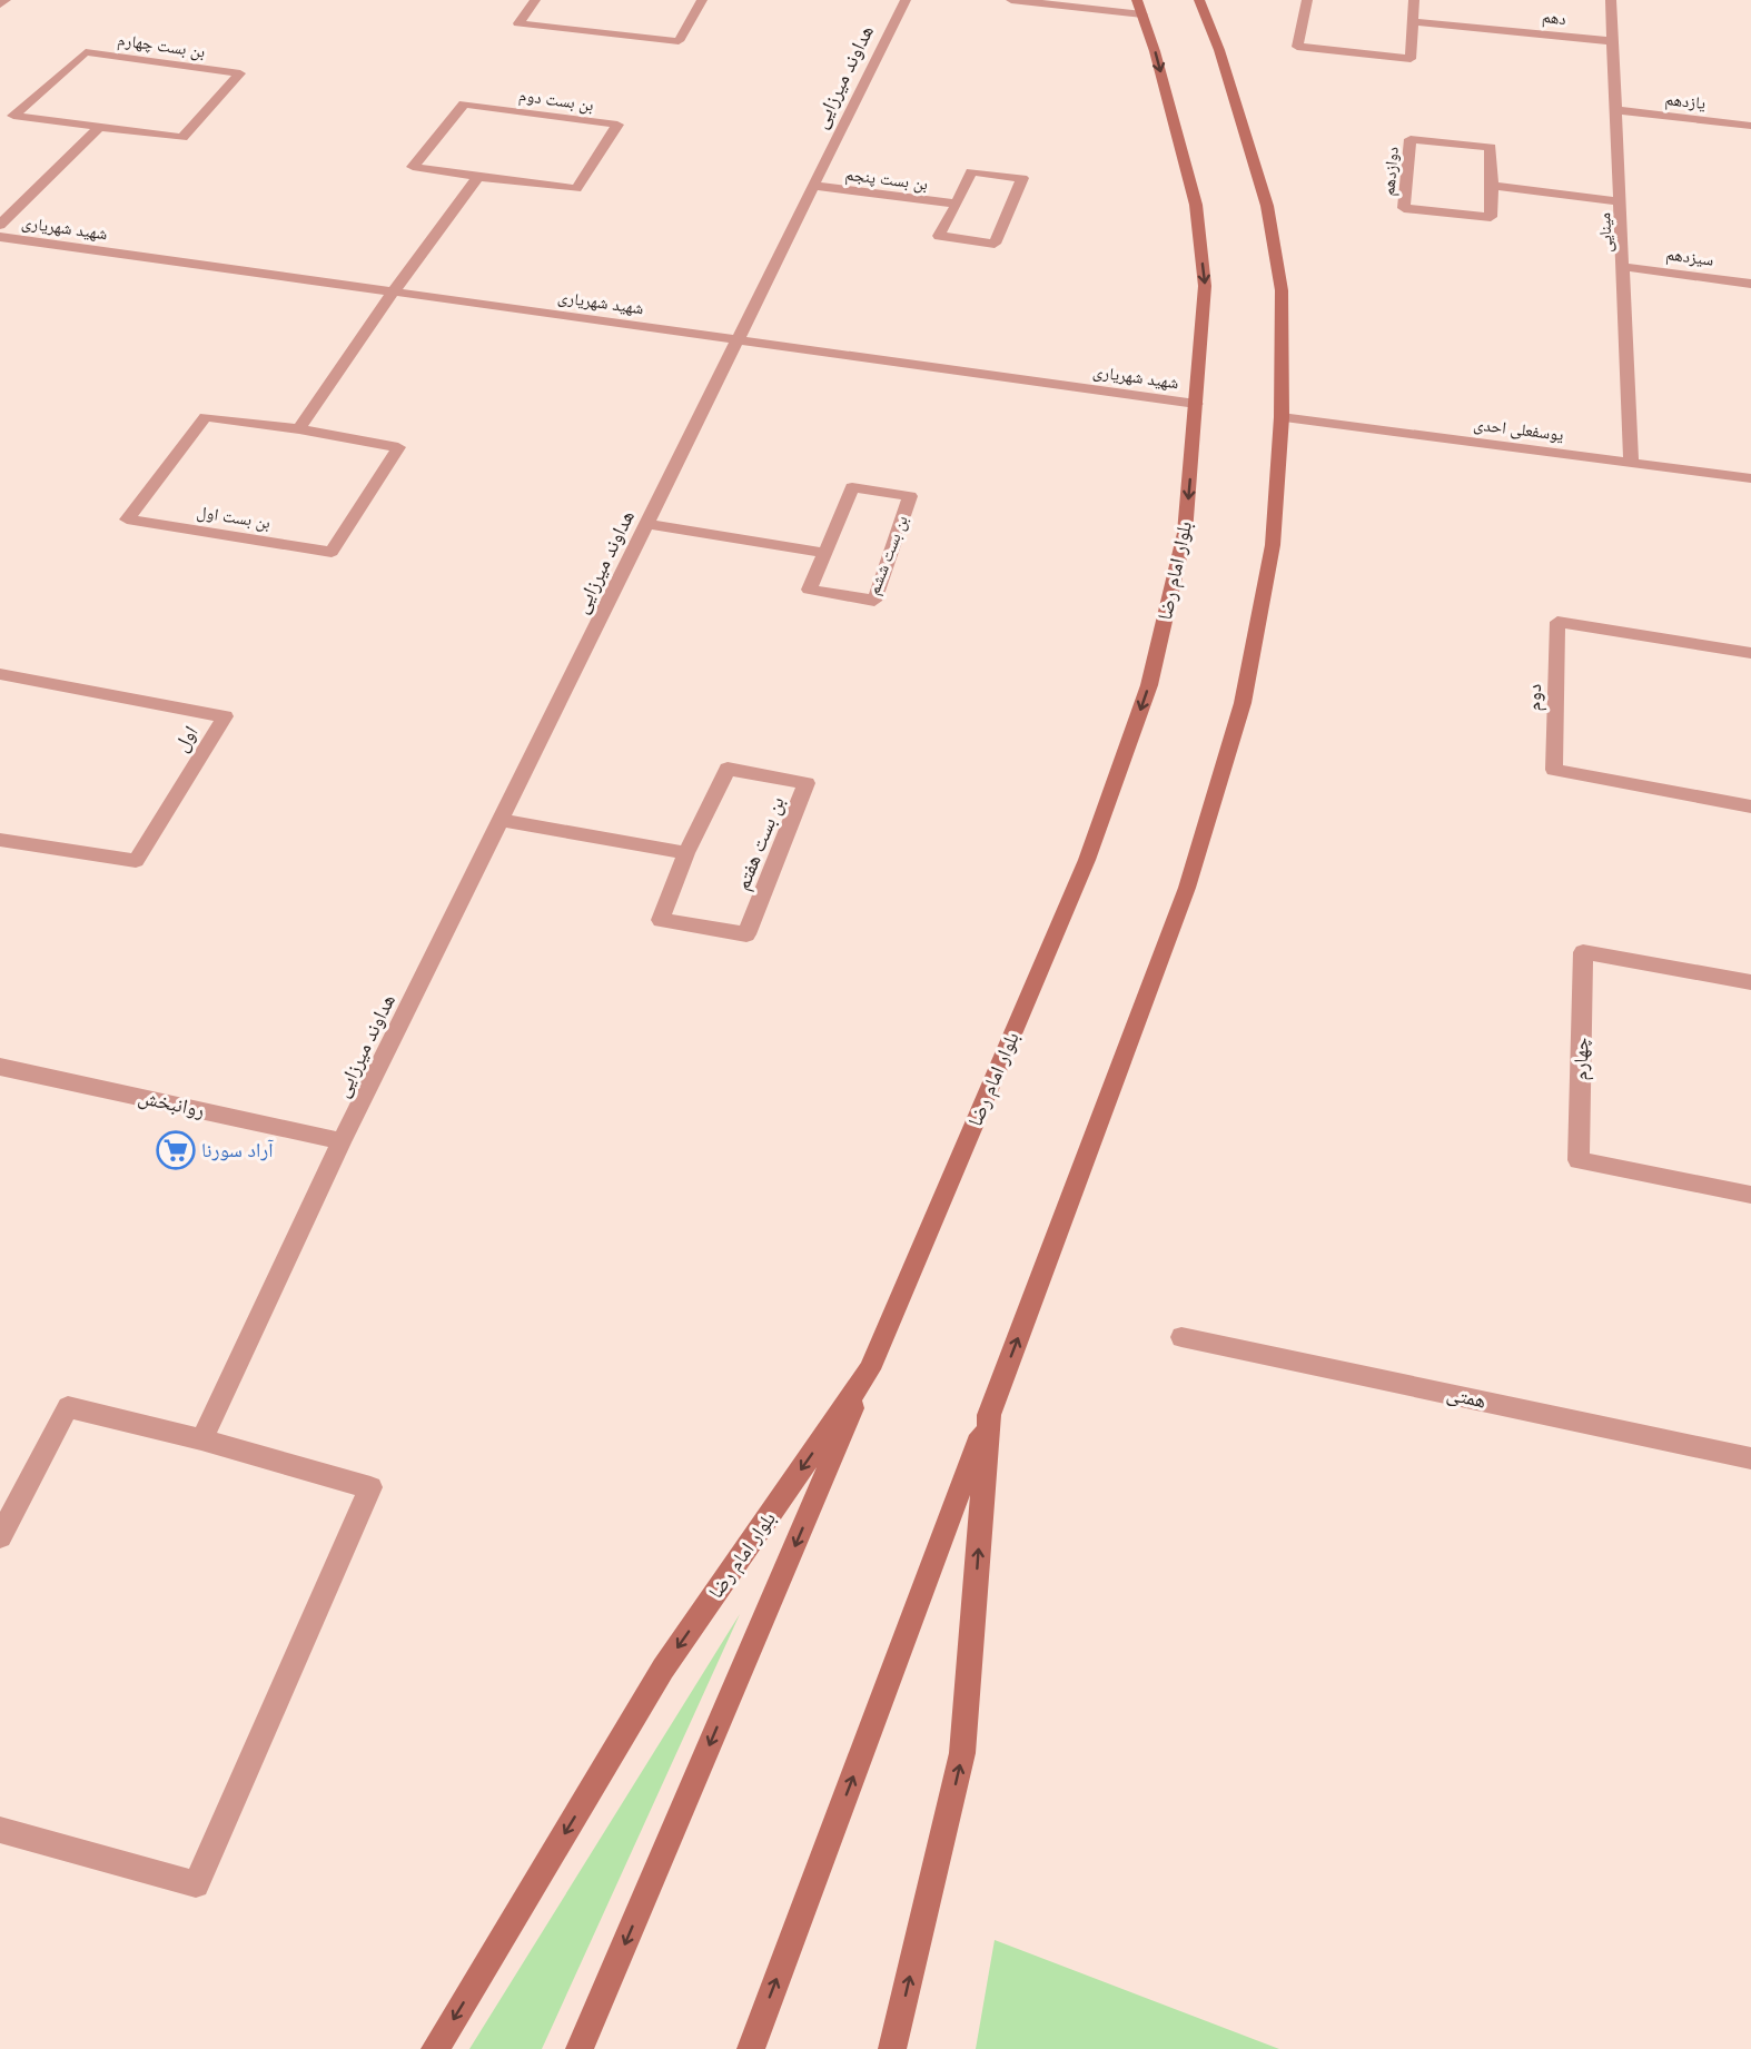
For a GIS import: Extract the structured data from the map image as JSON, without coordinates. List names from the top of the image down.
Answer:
{
  "streets": {
    "main road": ["بلوار امام رضا"],
    "street": [
      "دهم",
      "بن بست چهارم",
      "هداوند میرزایی",
      "بن بست دوم",
      "یازدهم",
      "دوازدهم",
      "بن بست پنجم",
      "شهید شهریاری",
      "مینایی",
      "سیزدهم",
      "یوسفعلی احدی",
      "بن بست اول",
      "بن بست ششم",
      "دوم",
      "اول",
      "بن بست هفتم",
      "چهارم",
      "روانبخش",
      "همتی"
    ]
  },
  "crossings": [
    ["دهم", "مینایی"],
    ["هداوند میرزایی", "بن بست پنجم"],
    ["هداوند میرزایی", "شهید شهریاری"],
    ["هداوند میرزایی", "روانبخش"],
    ["یازدهم", "مینایی"],
    ["شهید شهریاری", "بلوار امام رضا"],
    ["مینایی", "سیزدهم"],
    ["مینایی", "یوسفعلی احدی"]
  ],
  "places": {
    "supermarket": ["آراد سورنا"]
  }
}
